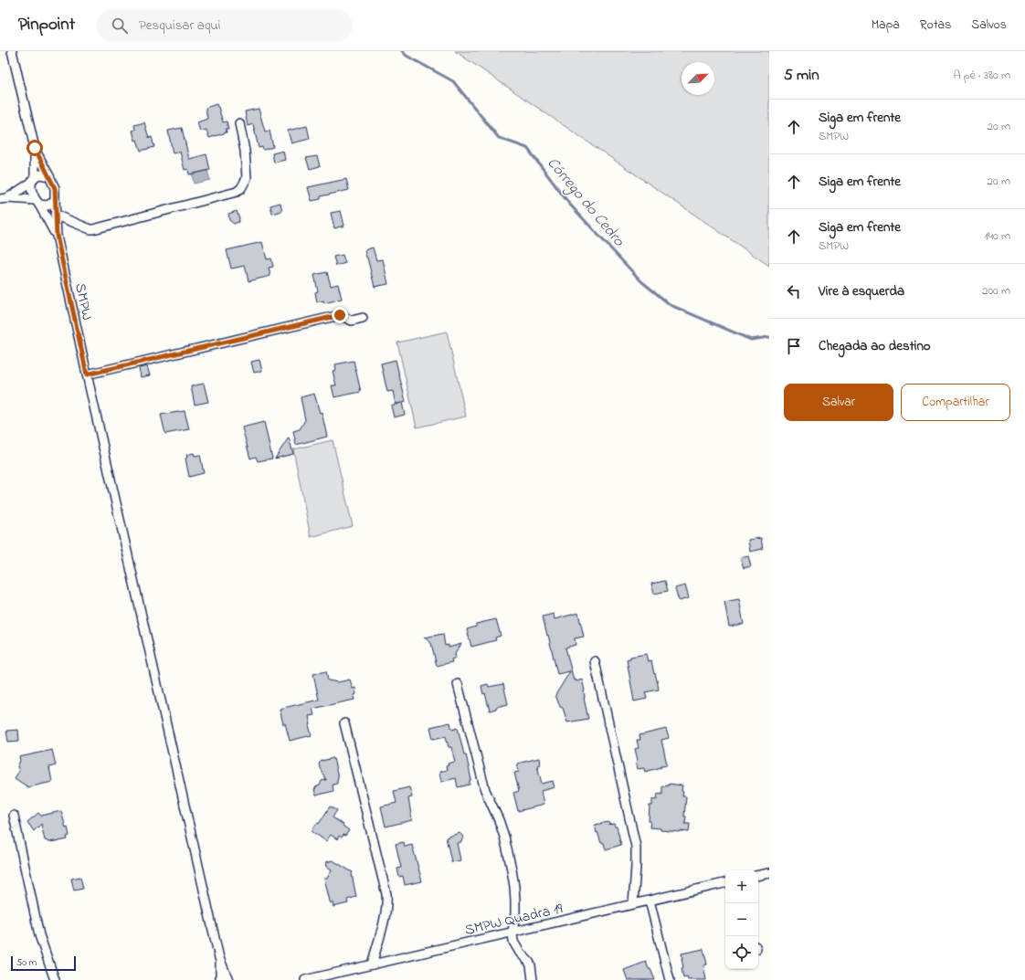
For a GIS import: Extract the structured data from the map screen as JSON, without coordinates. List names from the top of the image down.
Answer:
{
  "streets": {
    "street": ["SMPW", "SMPW Quadra 19"]
  },
  "water": ["Córrego do Cedro"],
  "scale_bar": "50 m",
  "north": "top right",
  "page": {
    "header": "Pinpoint",
    "search": "Pesquisar aqui",
    "nav": ["Mapa", "Rotas", "Salvos"],
    "heading": ["5 min", "A pé · 380 m"],
    "list": [
      ["Siga em frente", "SMPW", "20 m"],
      ["Siga em frente", "20 m"],
      ["Siga em frente", "SMPW", "140 m"],
      ["Vire à esquerda", "200 m"],
      "Chegada ao destino"
    ],
    "buttons": ["Salvar", "Compartilhar"],
    "map_buttons": ["+", "−"],
    "scale": "50 m"
  }
}
